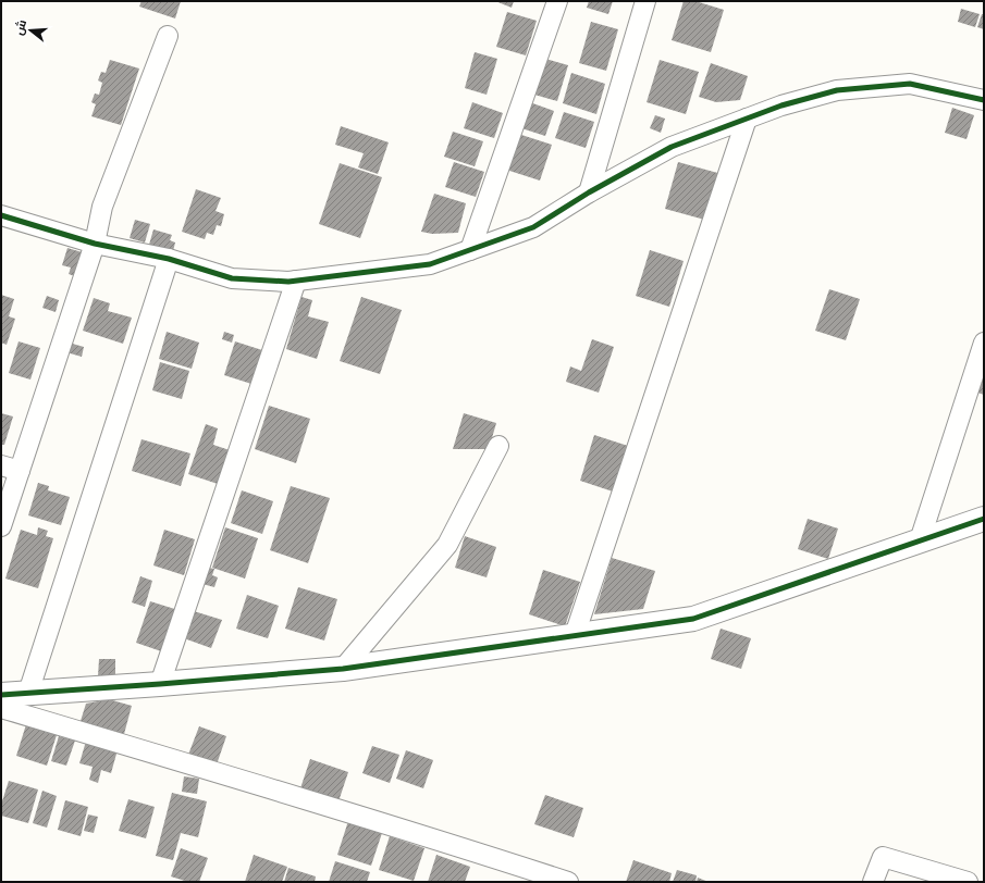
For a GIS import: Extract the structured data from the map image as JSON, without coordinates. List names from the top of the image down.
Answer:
{
  "north": "left"
}
